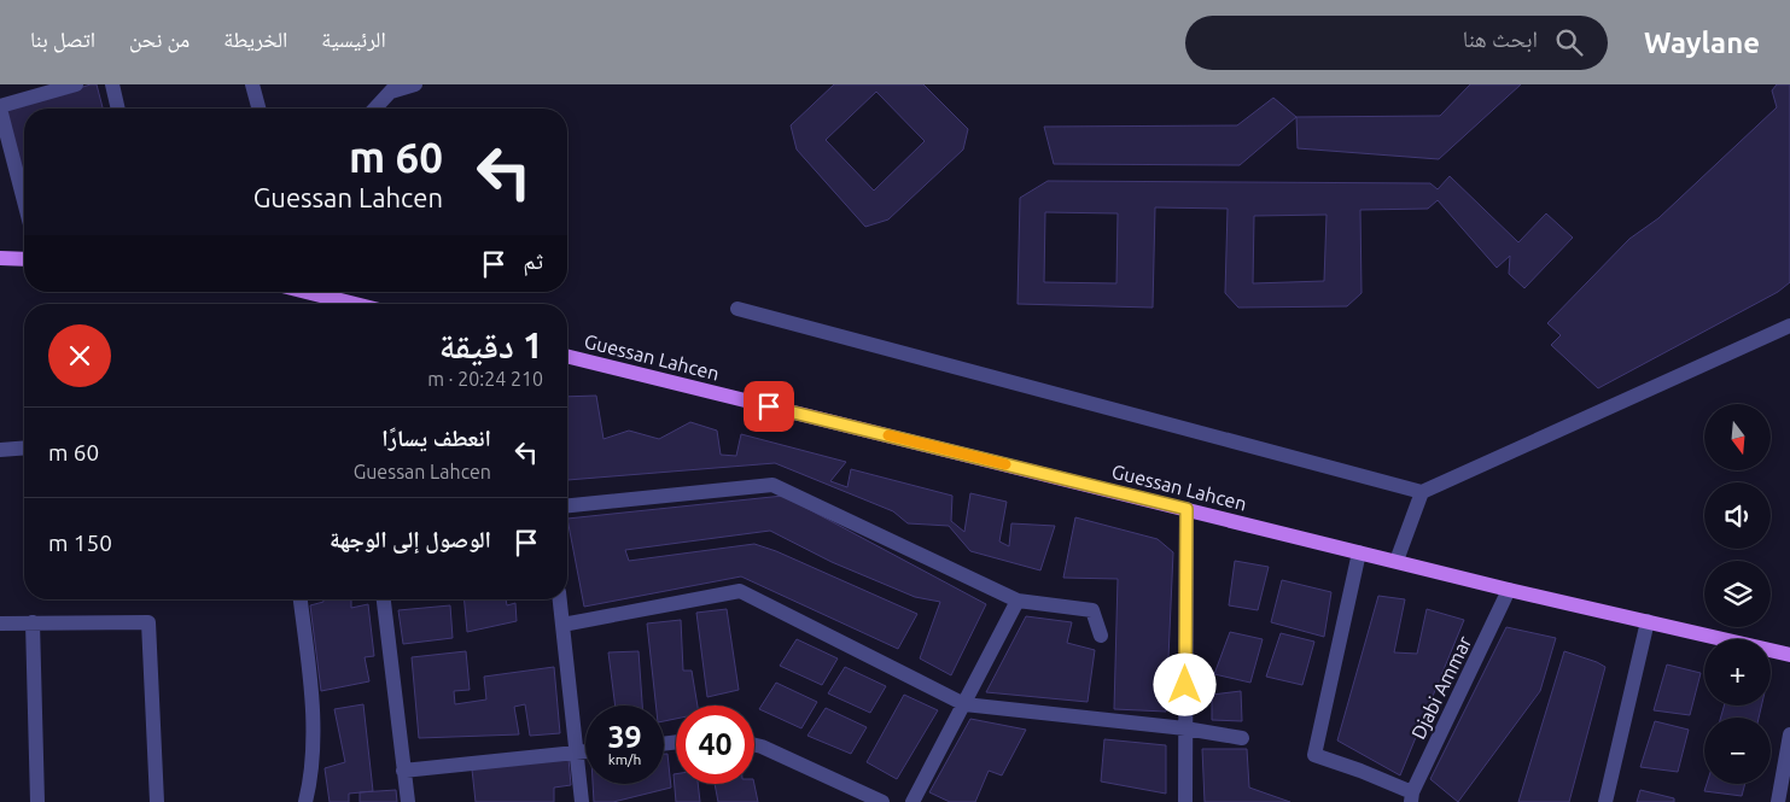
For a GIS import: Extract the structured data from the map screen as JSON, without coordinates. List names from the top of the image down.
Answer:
{
  "streets": {
    "main road": ["Guessan Lahcen"],
    "street": ["Djabi Ammar"]
  },
  "crossings": [
    ["Guessan Lahcen", "Djabi Ammar"]
  ],
  "north": "bottom",
  "page": {
    "header": "Waylane",
    "search": "ابحث هنا",
    "nav": [
      "الرئيسية",
      "الخريطة",
      "من نحن",
      "اتصل بنا"
    ],
    "turn": ["60 m", "Guessan Lahcen"],
    "then": "ثم",
    "heading": ["1 دقيقة", "210 m · 20:24"],
    "map_buttons": ["+", "−"],
    "list": [
      {
        "name": "انعطف يسارًا",
        "note": "Guessan Lahcen",
        "value": "60 m"
      },
      {
        "name": "الوصول إلى الوجهة",
        "value": "150 m"
      }
    ],
    "speed": "39 km/h",
    "limit": "40"
  }
}
